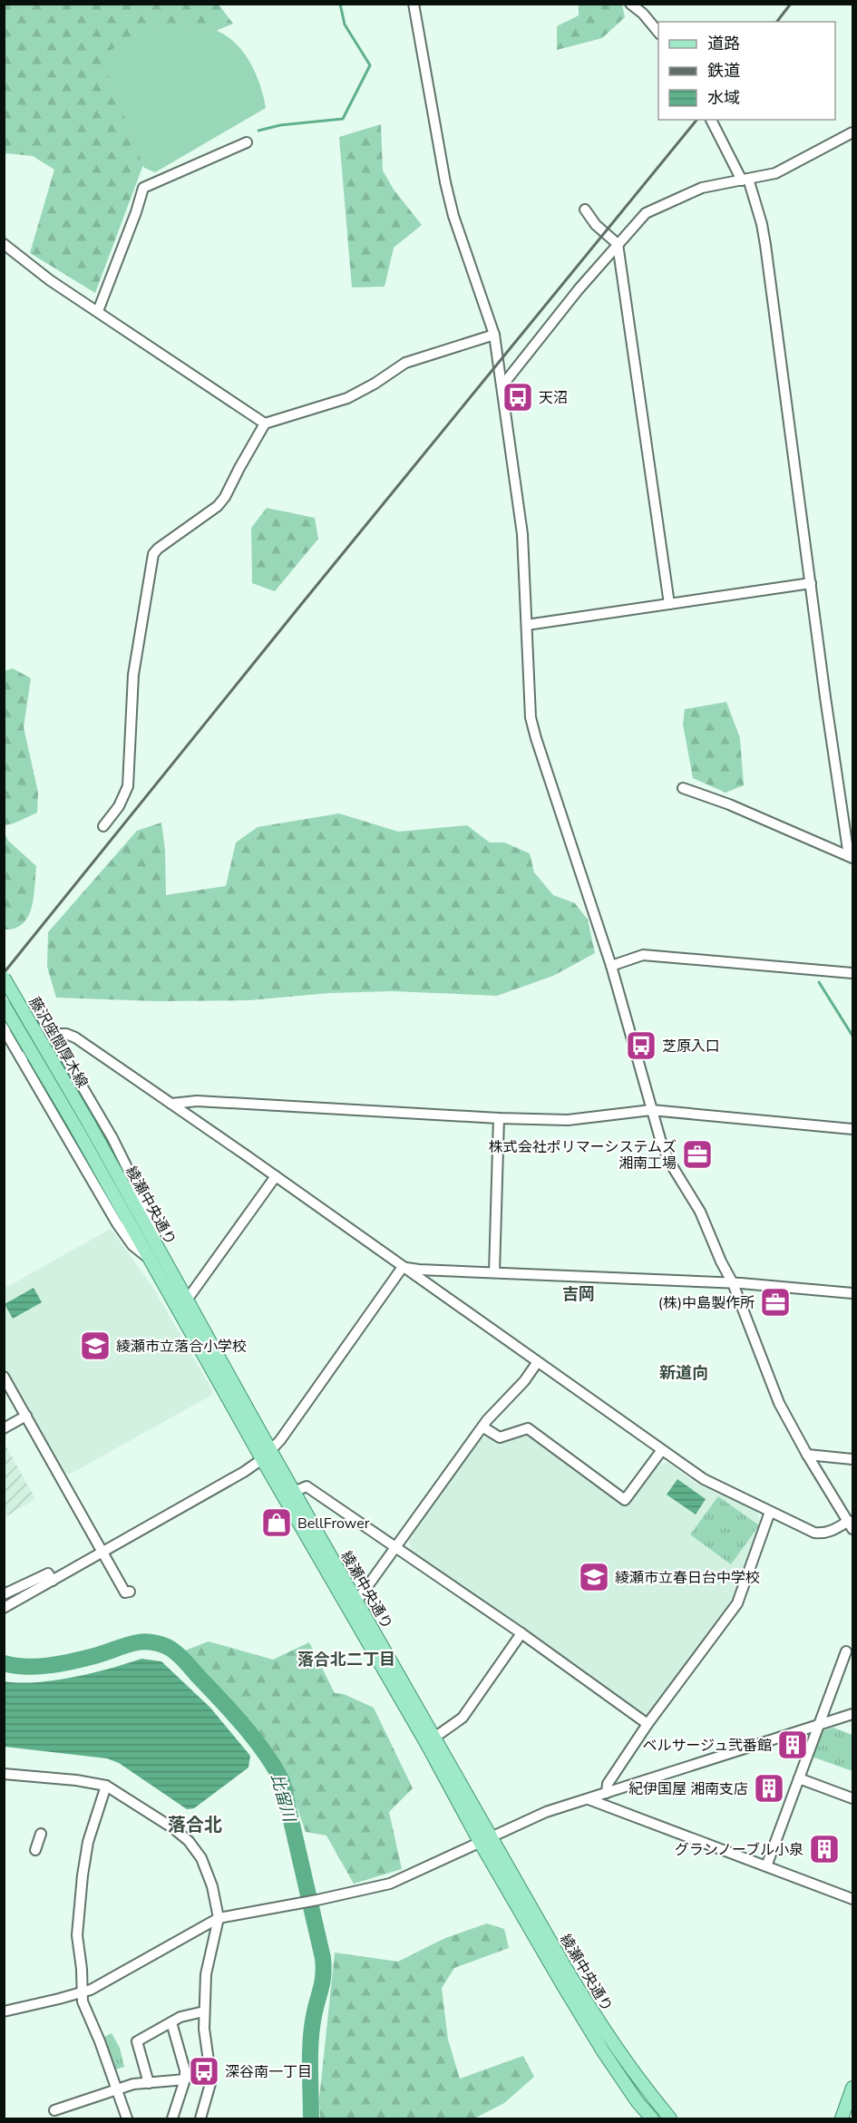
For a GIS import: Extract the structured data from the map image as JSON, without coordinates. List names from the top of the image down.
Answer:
{
  "streets": {
    "main road": ["藤沢座間厚木線", "綾瀬中央通り"]
  },
  "crossings": [
    ["藤沢座間厚木線", "綾瀬中央通り"]
  ],
  "districts": [
    "吉岡",
    "新道向",
    "落合北二丁目",
    "落合北"
  ],
  "water": ["比留川"],
  "places": {
    "bus stop": ["天沼", "芝原入口", "深谷南一丁目"],
    "office": ["株式会社ポリマーシステムズ 湘南工場", "(株)中島製作所"],
    "school or university": ["綾瀬市立落合小学校", "綾瀬市立春日台中学校"],
    "shop": ["BellFrower"],
    "building": ["ベルサージュ弐番館", "紀伊国屋 湘南支店", "グランノーブル小泉"]
  },
  "legend": ["道路", "鉄道", "水域"]
}
